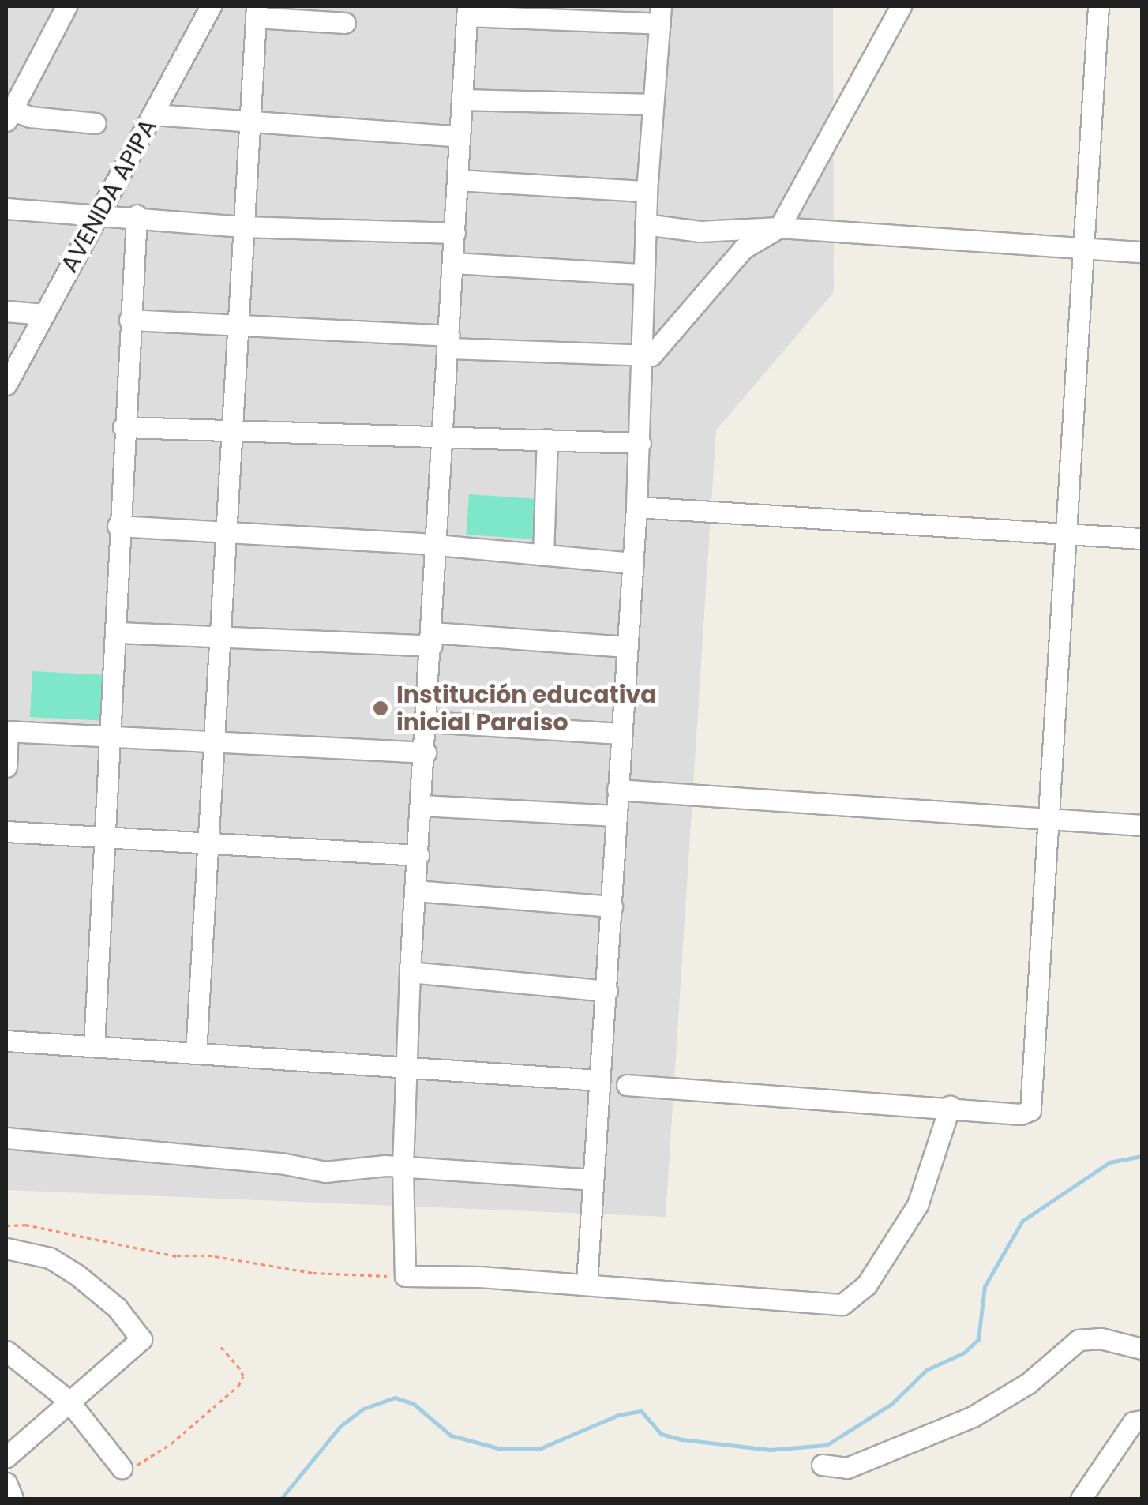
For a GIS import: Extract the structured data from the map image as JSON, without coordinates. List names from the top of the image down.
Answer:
{
  "streets": {
    "street": ["AVENIDA APIPA"]
  },
  "places": ["Institución educativa inicial Paraiso"]
}
